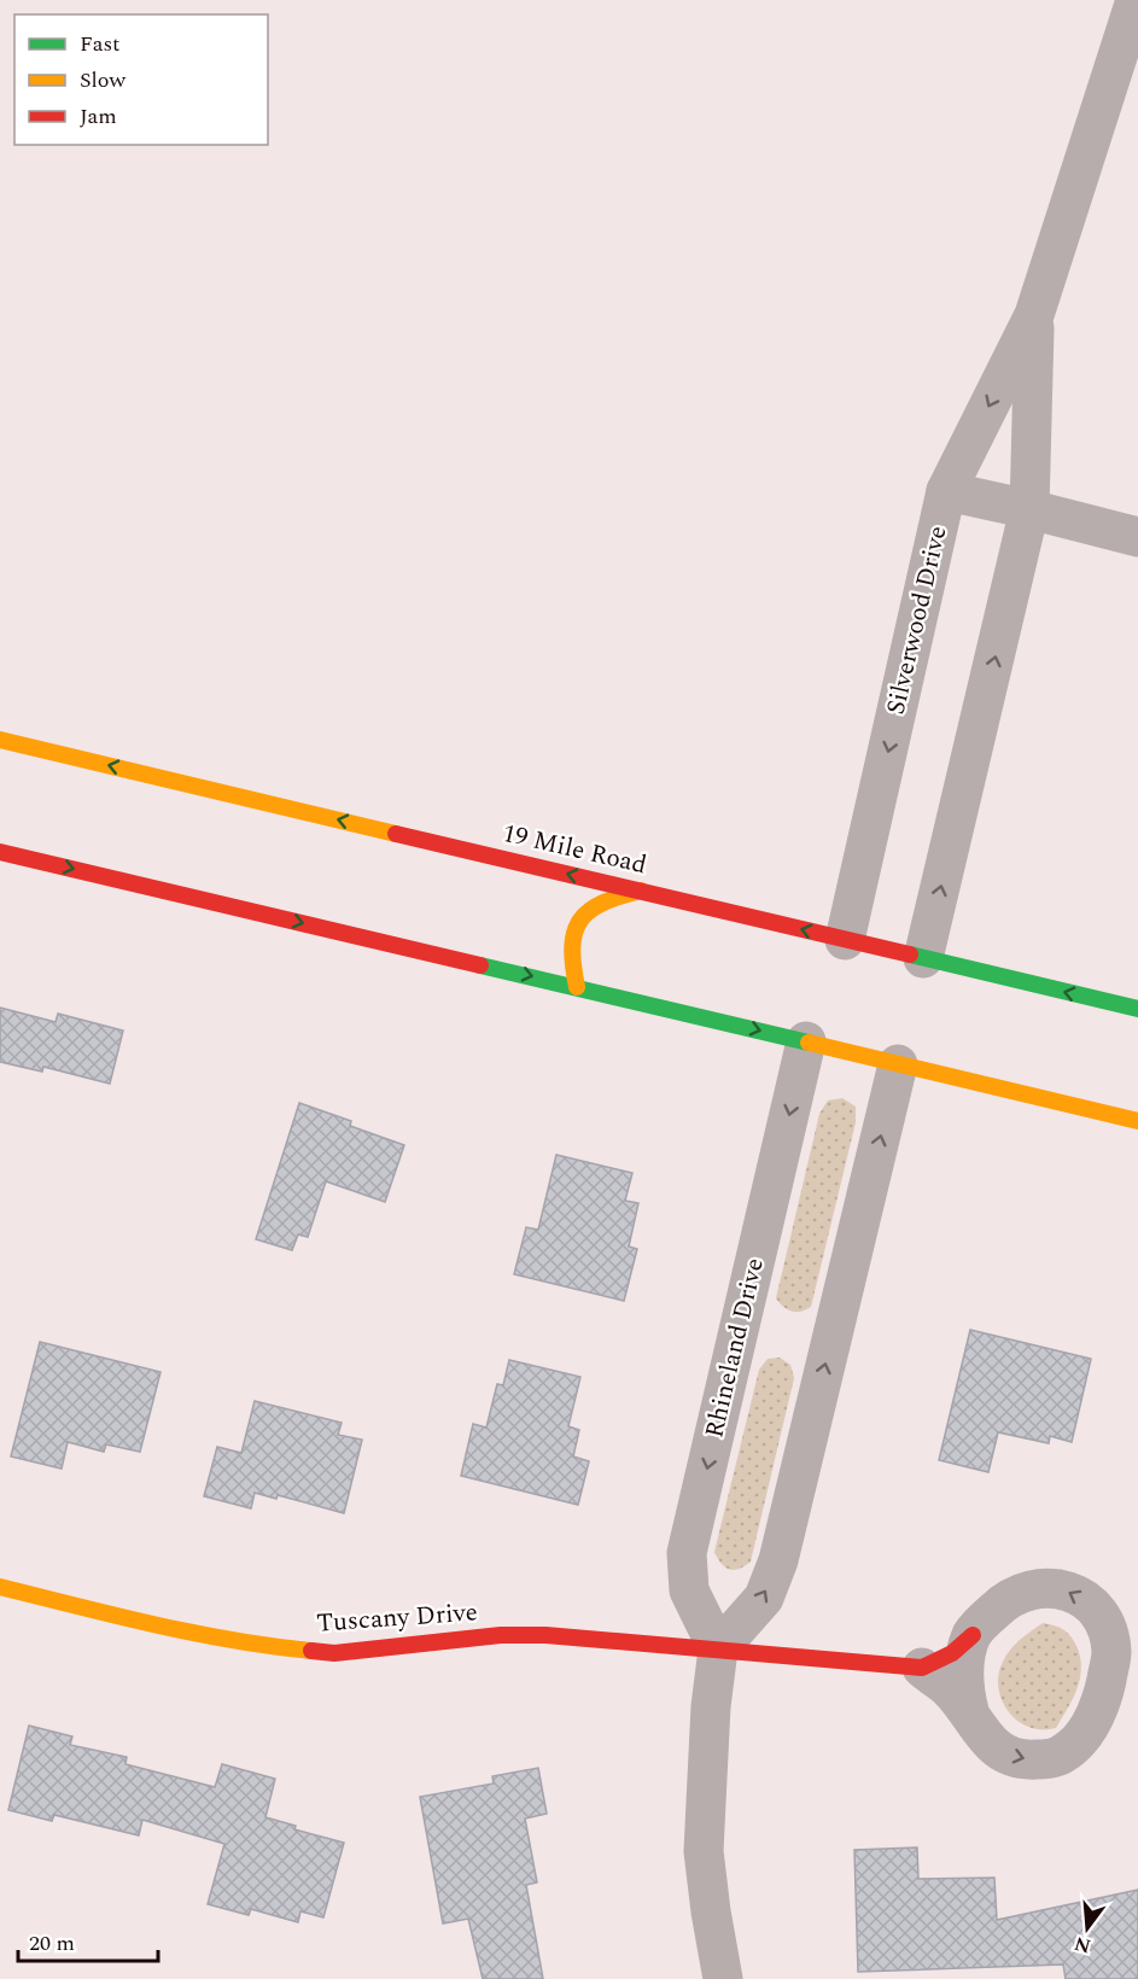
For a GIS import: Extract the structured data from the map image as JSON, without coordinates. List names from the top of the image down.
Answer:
{
  "streets": {
    "main road": ["19 Mile Road", "Tuscany Drive"],
    "street": ["Silverwood Drive", "Rhineland Drive"]
  },
  "crossings": [
    ["Silverwood Drive", "19 Mile Road"],
    ["Rhineland Drive", "Tuscany Drive"]
  ],
  "legend": ["Fast", "Slow", "Jam"],
  "scale_bar": "20 m",
  "north": "bottom"
}
